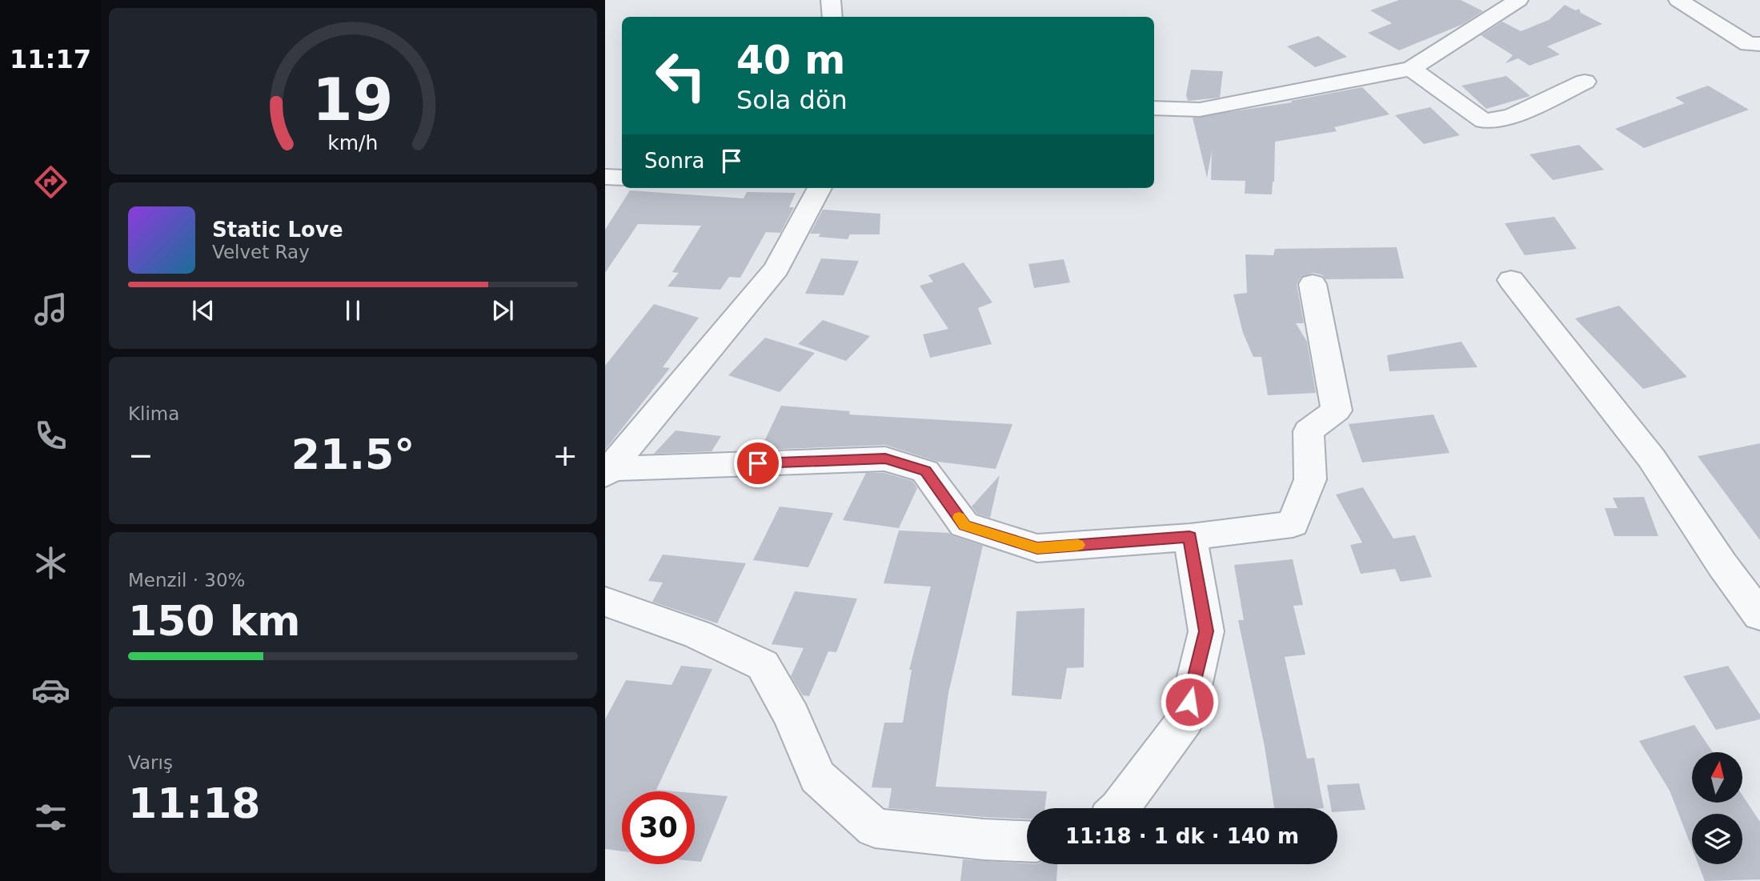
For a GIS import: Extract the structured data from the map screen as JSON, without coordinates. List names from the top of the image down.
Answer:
{
  "north": "top",
  "page": {
    "tabs": "11:17",
    "turn": ["40 m", "Sola dön"],
    "then": "Sonra",
    "song": ["Static Love", "Velvet Ray"],
    "tile": [
      "Klima",
      ["Menzil · 30%", "150 km"],
      ["Varış", "11:18"]
    ],
    "heat": ["−", "21.5°", "+"],
    "limit": "30",
    "trip": "11:18 · 1 dk · 140 m",
    "gauge": ["19", "km/h"]
  }
}
